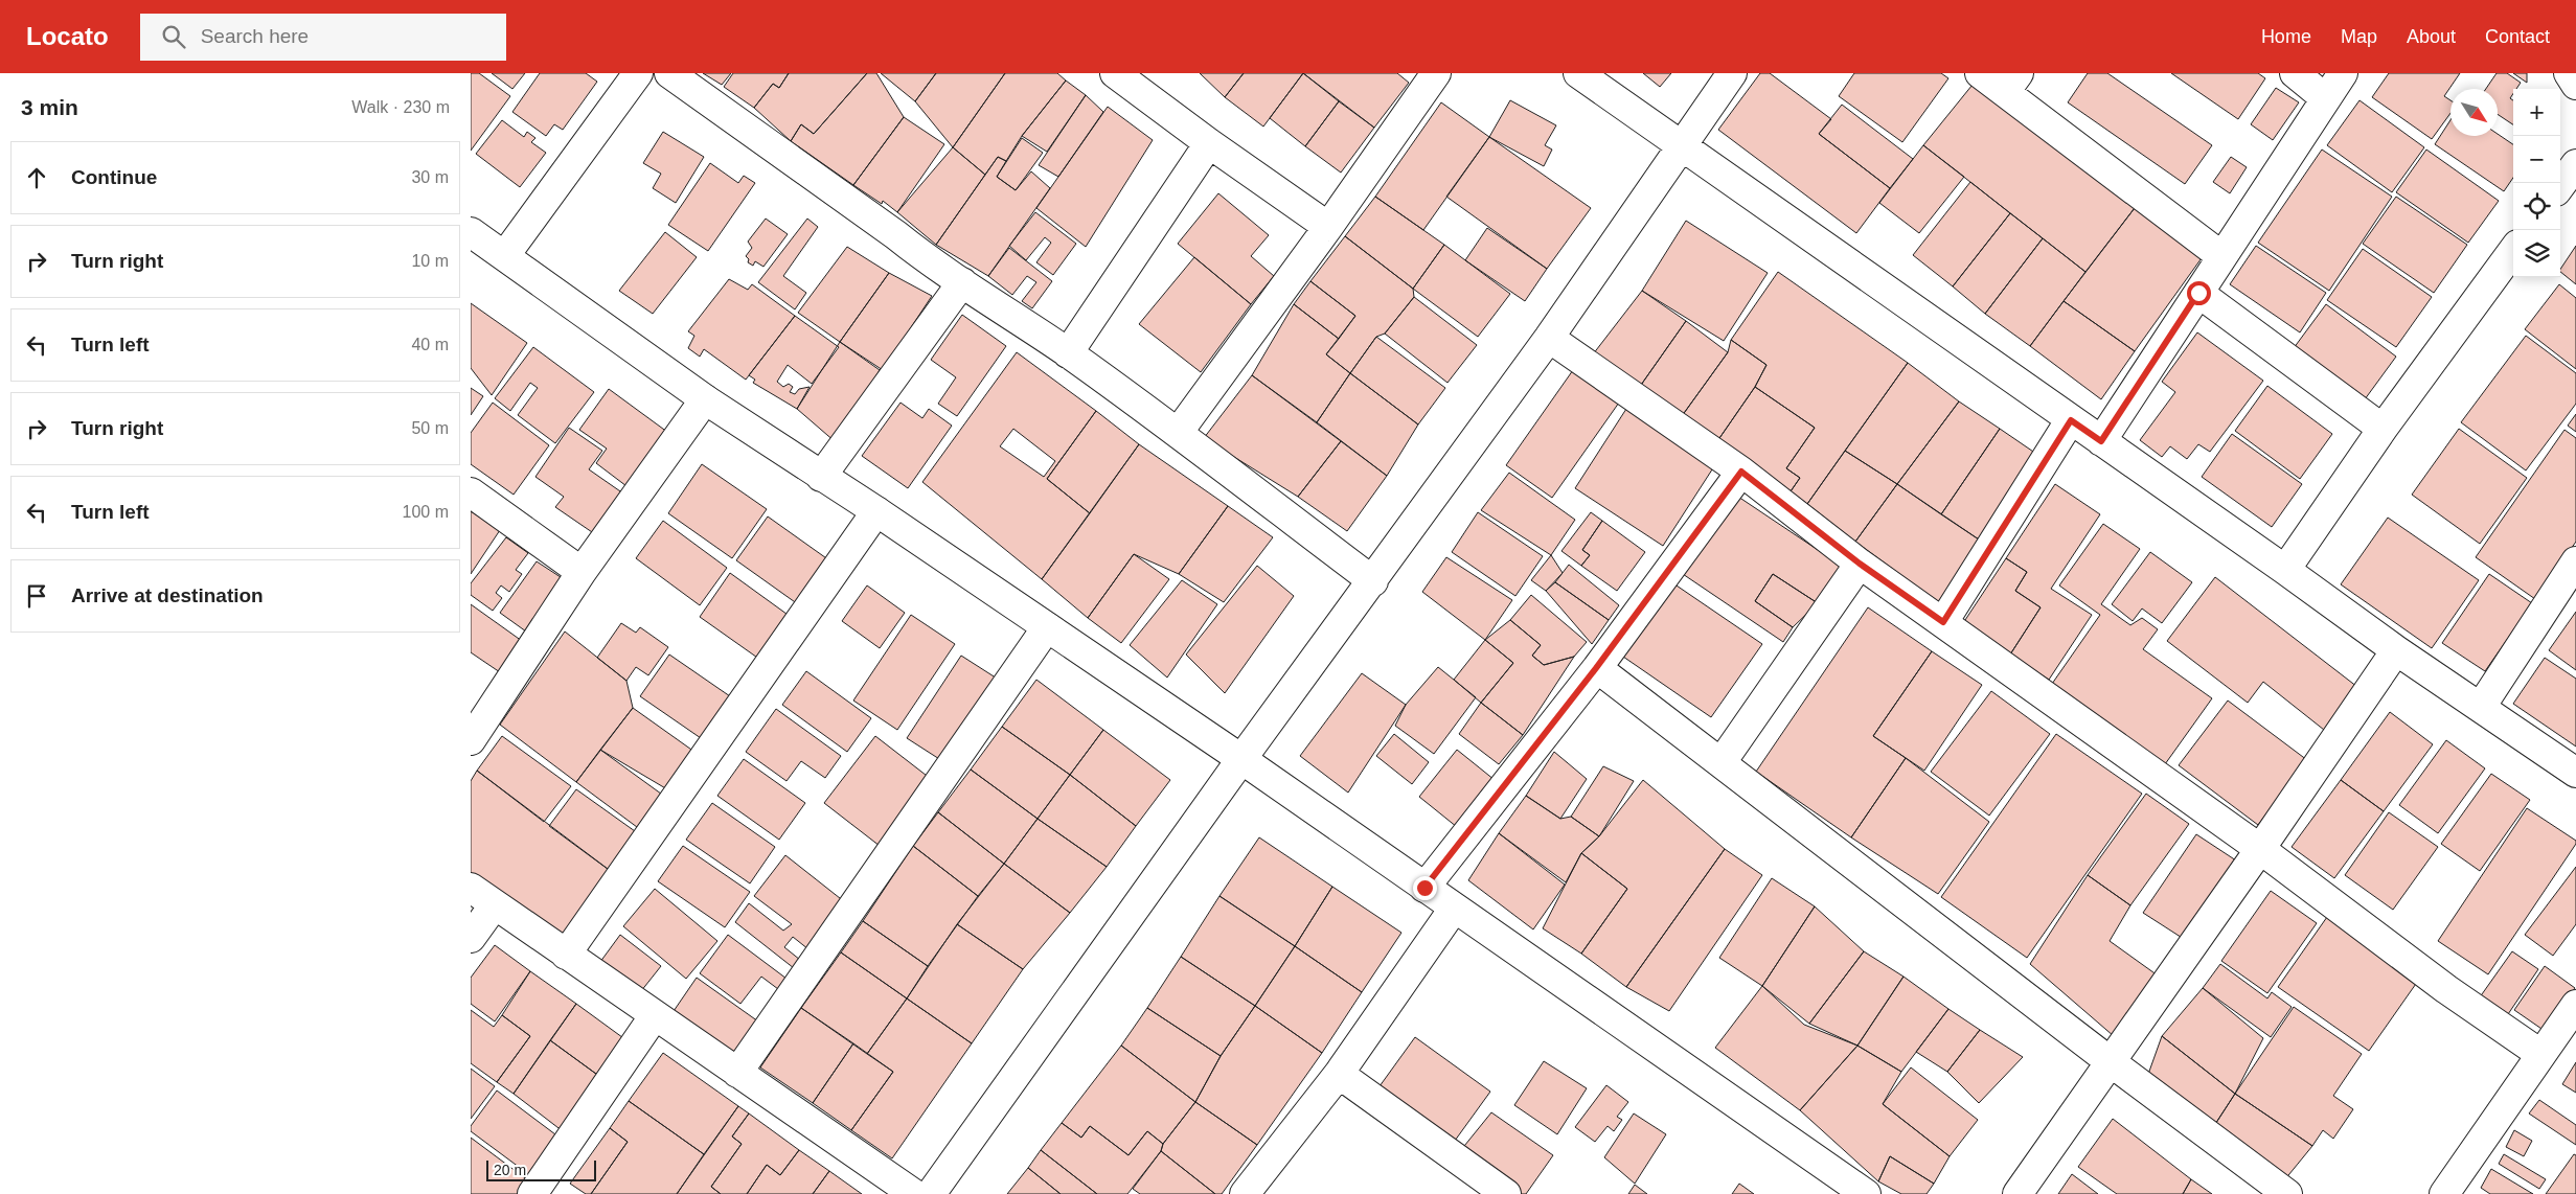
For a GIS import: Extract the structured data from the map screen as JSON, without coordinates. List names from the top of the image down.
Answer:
{
  "scale_bar": "20 m",
  "north": "bottom right",
  "page": {
    "header": "Locato",
    "search": "Search here",
    "nav": [
      "Home",
      "Map",
      "About",
      "Contact"
    ],
    "heading": ["3 min", "Walk · 230 m"],
    "map_buttons": ["+", "−"],
    "list": [
      ["Continue", "30 m"],
      ["Turn right", "10 m"],
      ["Turn left", "40 m"],
      ["Turn right", "50 m"],
      ["Turn left", "100 m"],
      "Arrive at destination"
    ],
    "scale": "20 m"
  }
}
